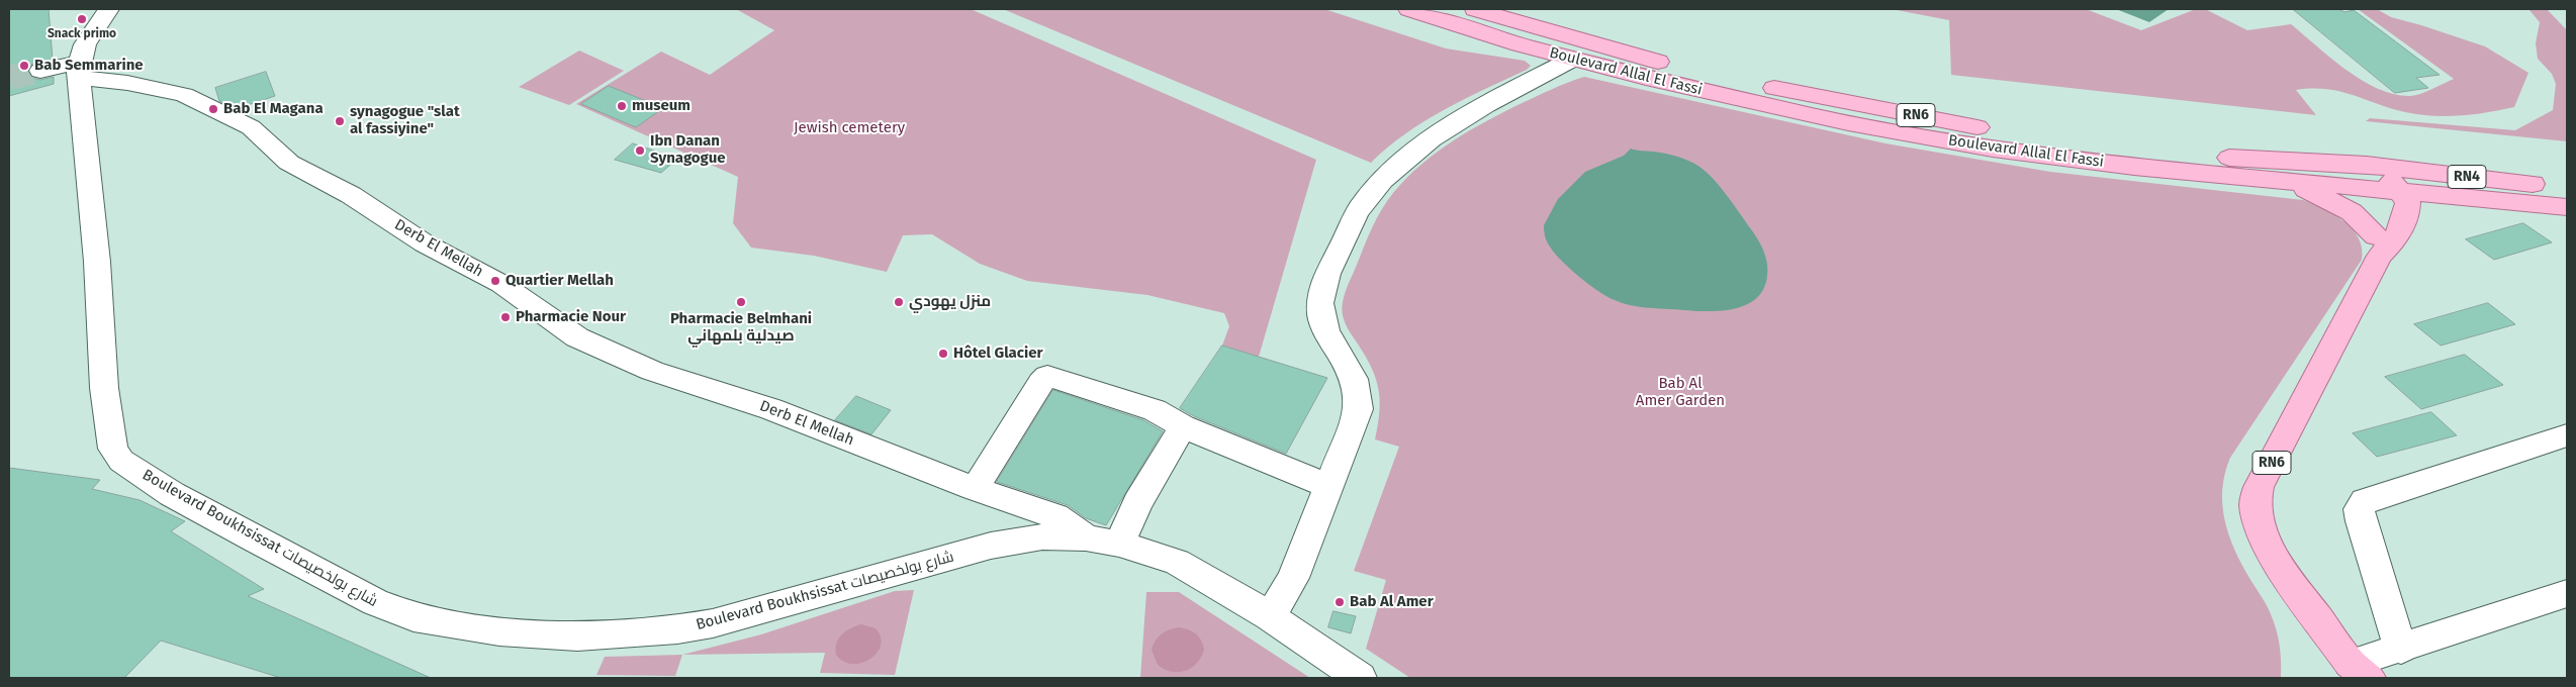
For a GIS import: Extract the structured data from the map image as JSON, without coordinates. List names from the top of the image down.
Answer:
{
  "streets": {
    "main road": ["Boulevard Allal El Fassi", "RN6", "RN4"],
    "street": ["Derb El Mellah", "Boulevard Boukhsissat شارع بولخصيصات"]
  },
  "crossings": [
    ["Boulevard Allal El Fassi", "RN6"],
    ["RN6", "RN4"],
    ["Derb El Mellah", "Boulevard Boukhsissat شارع بولخصيصات"]
  ],
  "parks": ["Jewish cemetery", "Bab Al Amer Garden"],
  "places": [
    "Snack primo",
    "Bab Semmarine",
    "museum",
    "Bab El Magana",
    "synagogue \"slat al fassiyine\"",
    "Ibn Danan Synagogue",
    "Quartier Mellah",
    "Pharmacie Belmhani صيدلية بلمهاني",
    "منزل يهودي",
    "Pharmacie Nour",
    "Hôtel Glacier",
    "Bab Al Amer"
  ]
}
